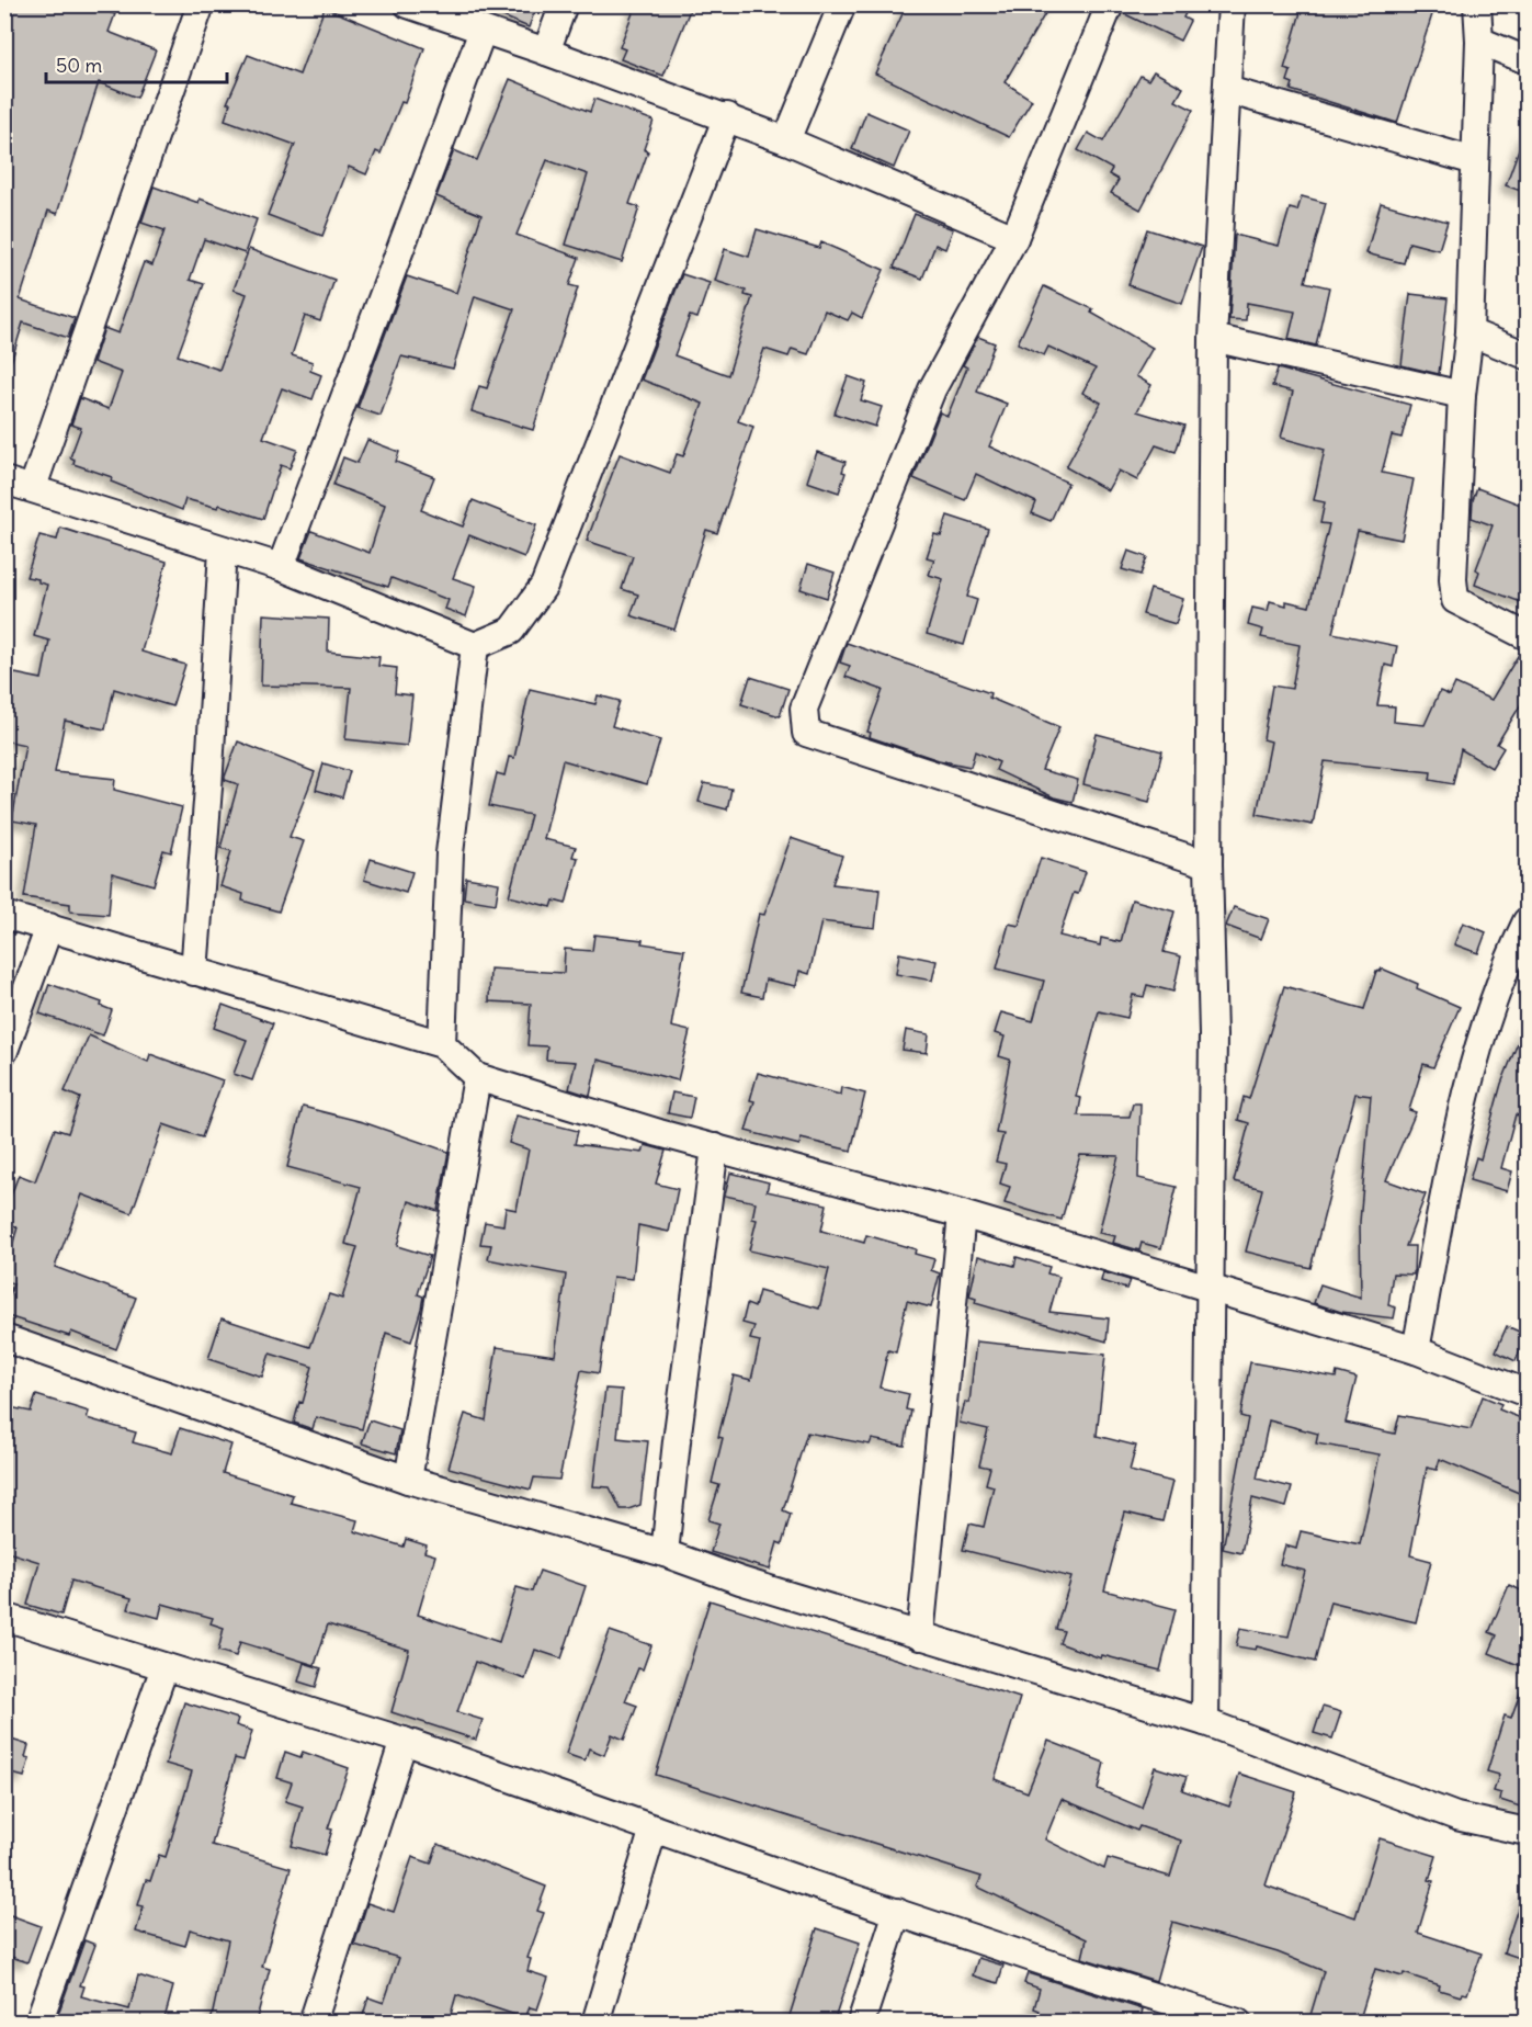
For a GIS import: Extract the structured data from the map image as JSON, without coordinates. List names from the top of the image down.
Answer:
{
  "scale_bar": "50 m"
}
